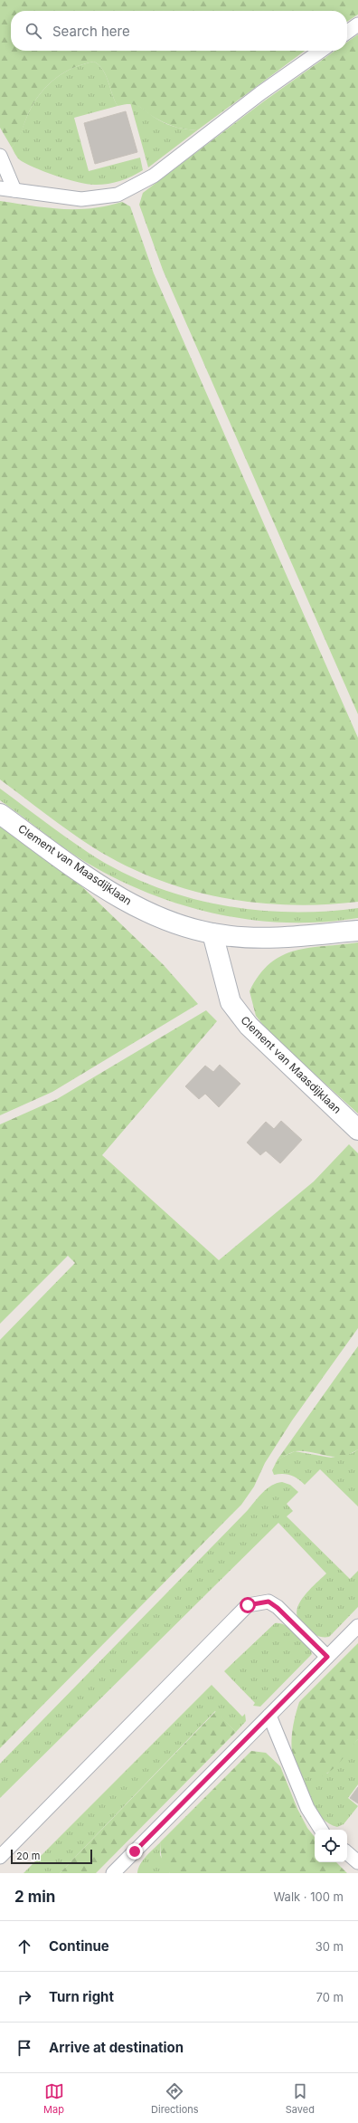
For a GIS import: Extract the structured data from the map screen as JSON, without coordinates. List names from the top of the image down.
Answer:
{
  "streets": {
    "street": ["Clement van Maasdijklaan"]
  },
  "scale_bar": "20 m",
  "page": {
    "search": "Search here",
    "scale": "20 m",
    "heading": ["2 min", "Walk · 100 m"],
    "list": [
      ["Continue", "30 m"],
      ["Turn right", "70 m"],
      "Arrive at destination"
    ],
    "nav": ["Map", "Directions", "Saved"]
  }
}
